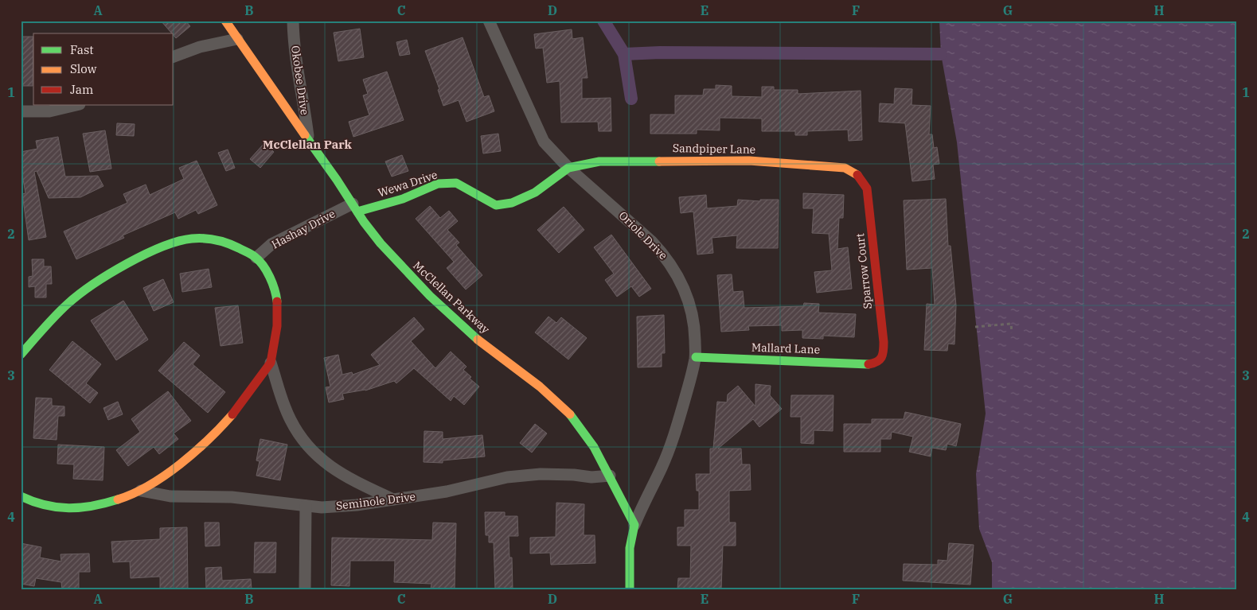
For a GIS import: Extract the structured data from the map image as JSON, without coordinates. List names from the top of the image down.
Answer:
{
  "streets": {
    "street": [
      "Okobee Drive",
      "Sandpiper Lane",
      "Wewa Drive",
      "Hashay Drive",
      "Oriole Drive",
      "Sparrow Court",
      "McClellan Parkway",
      "Mallard Lane",
      "Seminole Drive"
    ]
  },
  "crossings": [
    ["Okobee Drive", "McClellan Parkway"],
    ["Sandpiper Lane", "Wewa Drive"],
    ["Sandpiper Lane", "Oriole Drive"],
    ["Sandpiper Lane", "Sparrow Court"],
    ["Wewa Drive", "Hashay Drive"],
    ["Wewa Drive", "Oriole Drive"],
    ["Wewa Drive", "McClellan Parkway"],
    ["Hashay Drive", "McClellan Parkway"],
    ["Oriole Drive", "McClellan Parkway"],
    ["Oriole Drive", "Mallard Lane"],
    ["Sparrow Court", "Mallard Lane"],
    ["McClellan Parkway", "Seminole Drive"]
  ],
  "districts": ["McClellan Park"],
  "legend": ["Fast", "Slow", "Jam"],
  "grid": {
    "columns": [
      "A",
      "B",
      "C",
      "D",
      "E",
      "F",
      "G",
      "H"
    ],
    "rows": [
      "1",
      "2",
      "3",
      "4"
    ]
  }
}
